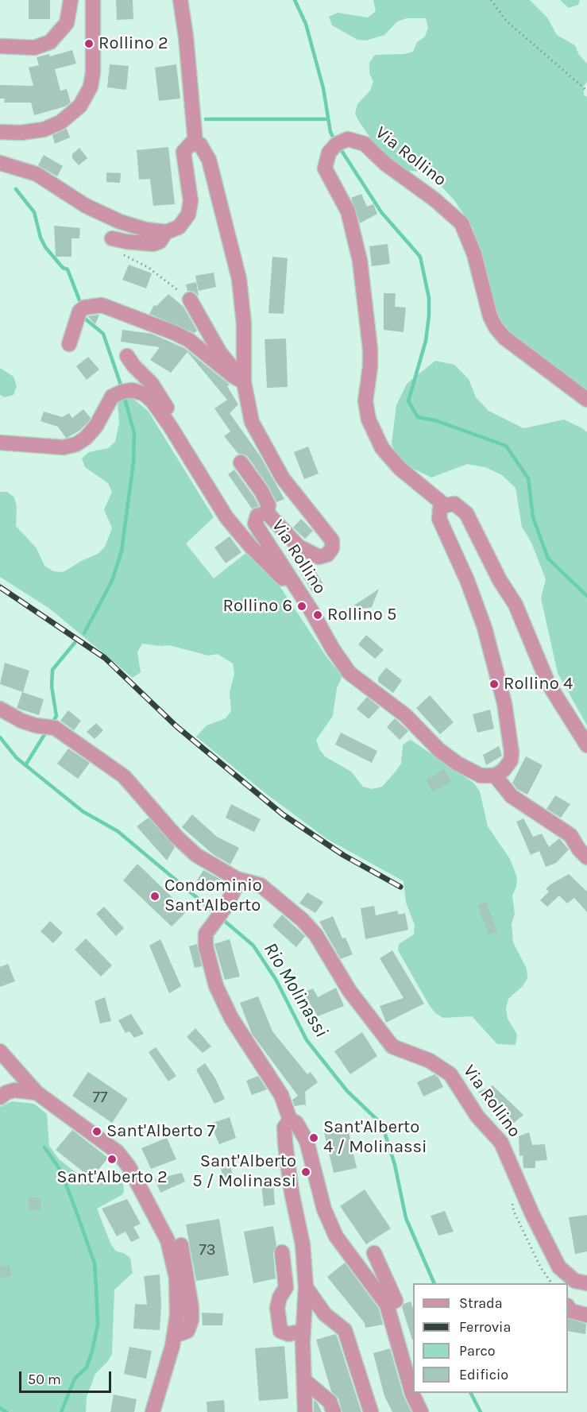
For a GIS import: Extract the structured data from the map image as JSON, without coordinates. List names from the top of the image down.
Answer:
{
  "streets": {
    "street": ["Via Rollino"]
  },
  "water": ["Rio Molinassi"],
  "places": [
    "Rollino 2",
    "Rollino 6",
    "Rollino 5",
    "Rollino 4",
    "Condominio Sant'Alberto",
    "Sant'Alberto 7",
    "Sant'Alberto 4 / Molinassi",
    "Sant'Alberto 2",
    "Sant'Alberto 5 / Molinassi"
  ],
  "house_numbers": ["77", "73"],
  "legend": [
    "Strada",
    "Ferrovia",
    "Parco",
    "Edificio"
  ],
  "scale_bar": "50 m"
}
